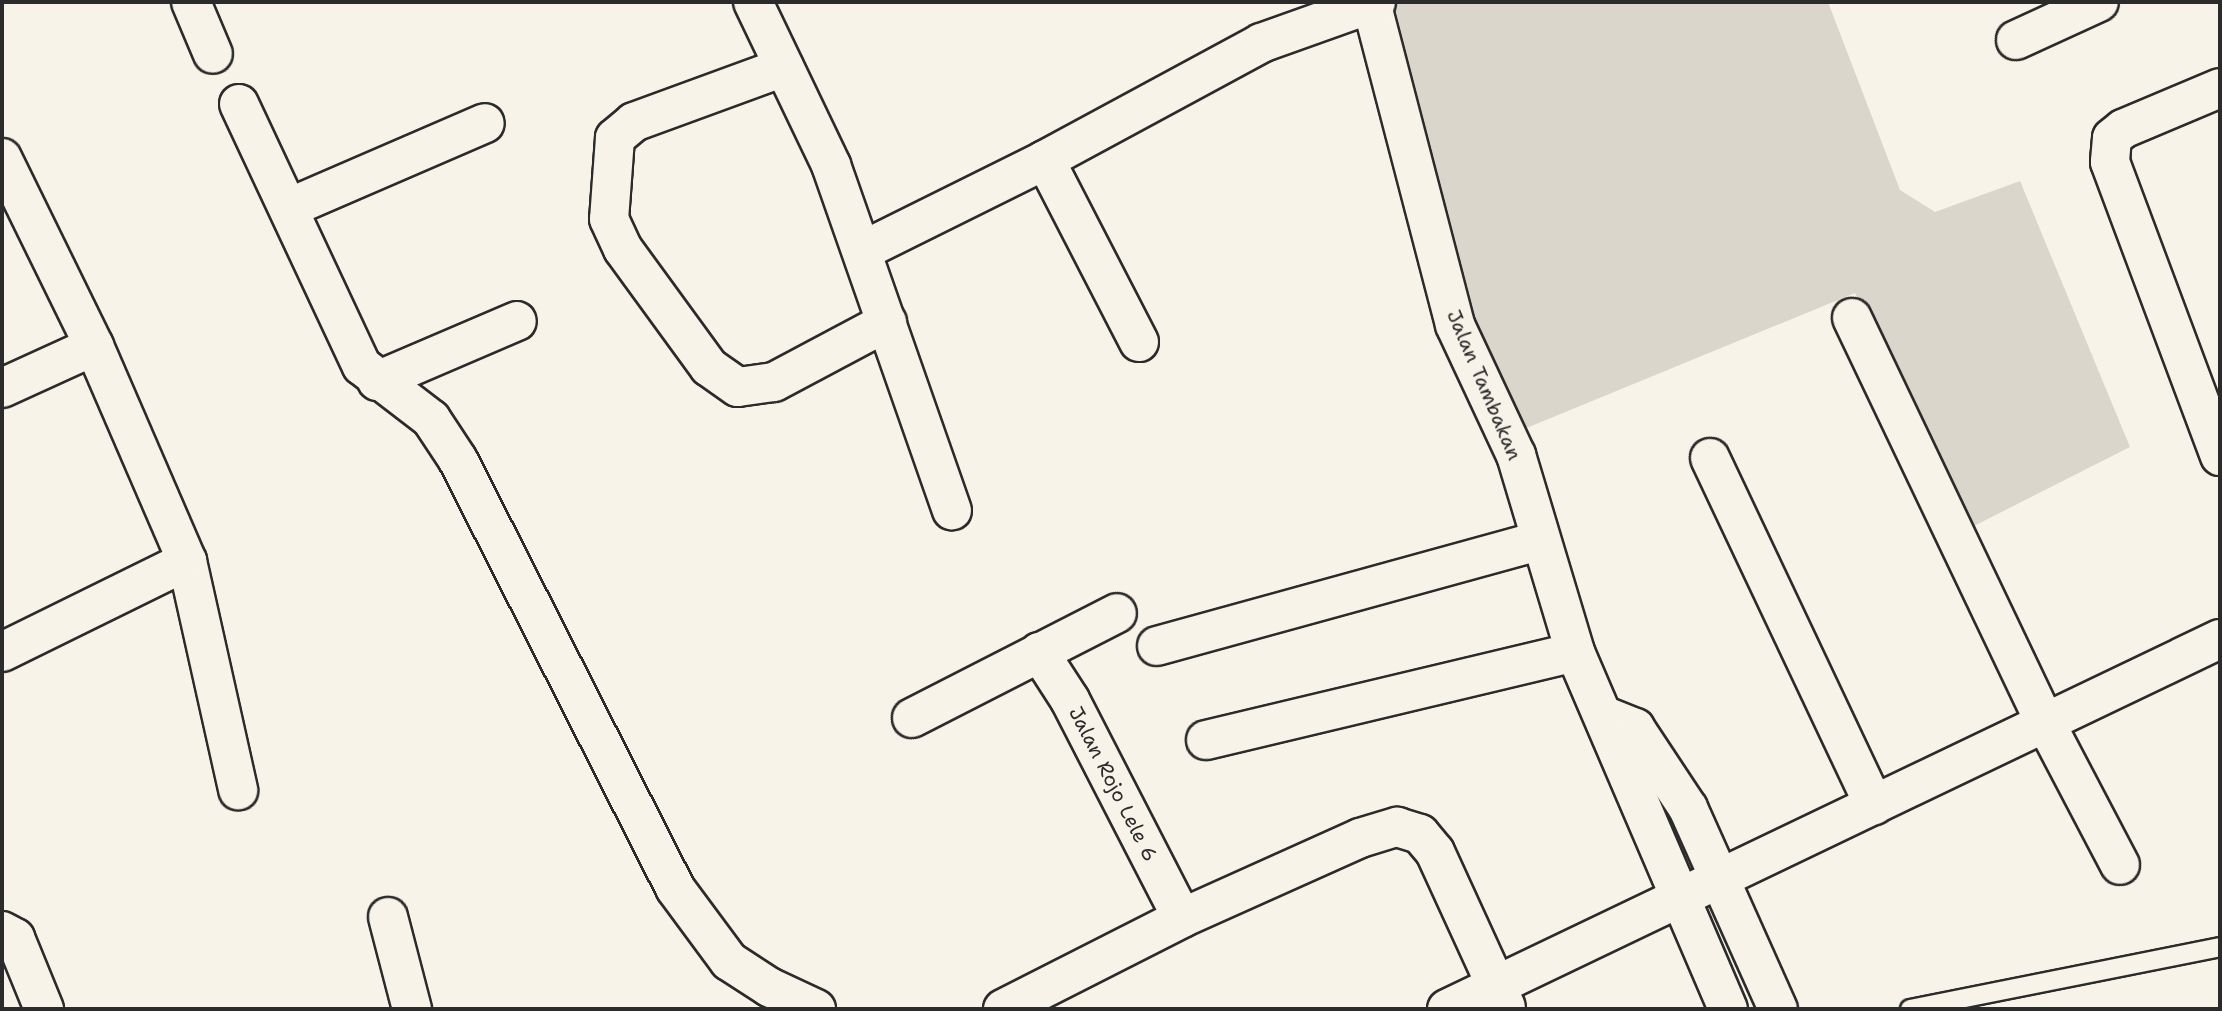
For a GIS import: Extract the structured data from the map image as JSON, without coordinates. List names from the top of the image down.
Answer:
{
  "streets": {
    "street": ["Jalan Tambakan", "Jalan Rojo Lele 6"]
  }
}
